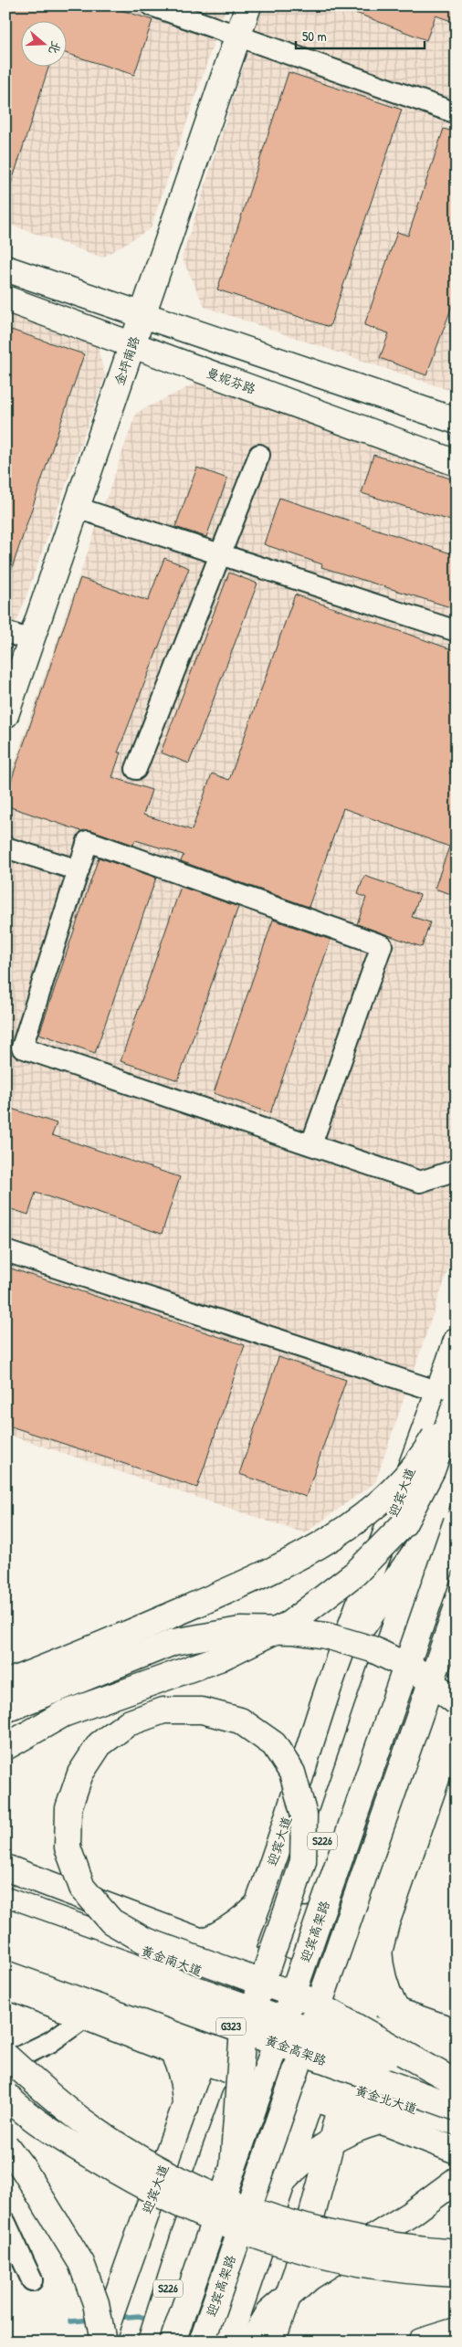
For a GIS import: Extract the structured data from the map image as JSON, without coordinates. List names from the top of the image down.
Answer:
{
  "streets": {
    "main road": [
      "金坪南路",
      "曼妮芬路",
      "迎宾大道",
      "S226",
      "迎宾高架路",
      "黄金南大道",
      "G323",
      "黄金高架路",
      "黄金北大道"
    ]
  },
  "crossings": [
    ["金坪南路", "曼妮芬路"],
    ["迎宾大道", "黄金南大道"],
    ["S226", "黄金南大道"],
    ["黄金高架路", "黄金北大道"]
  ],
  "scale_bar": "50 m",
  "north": "right"
}
